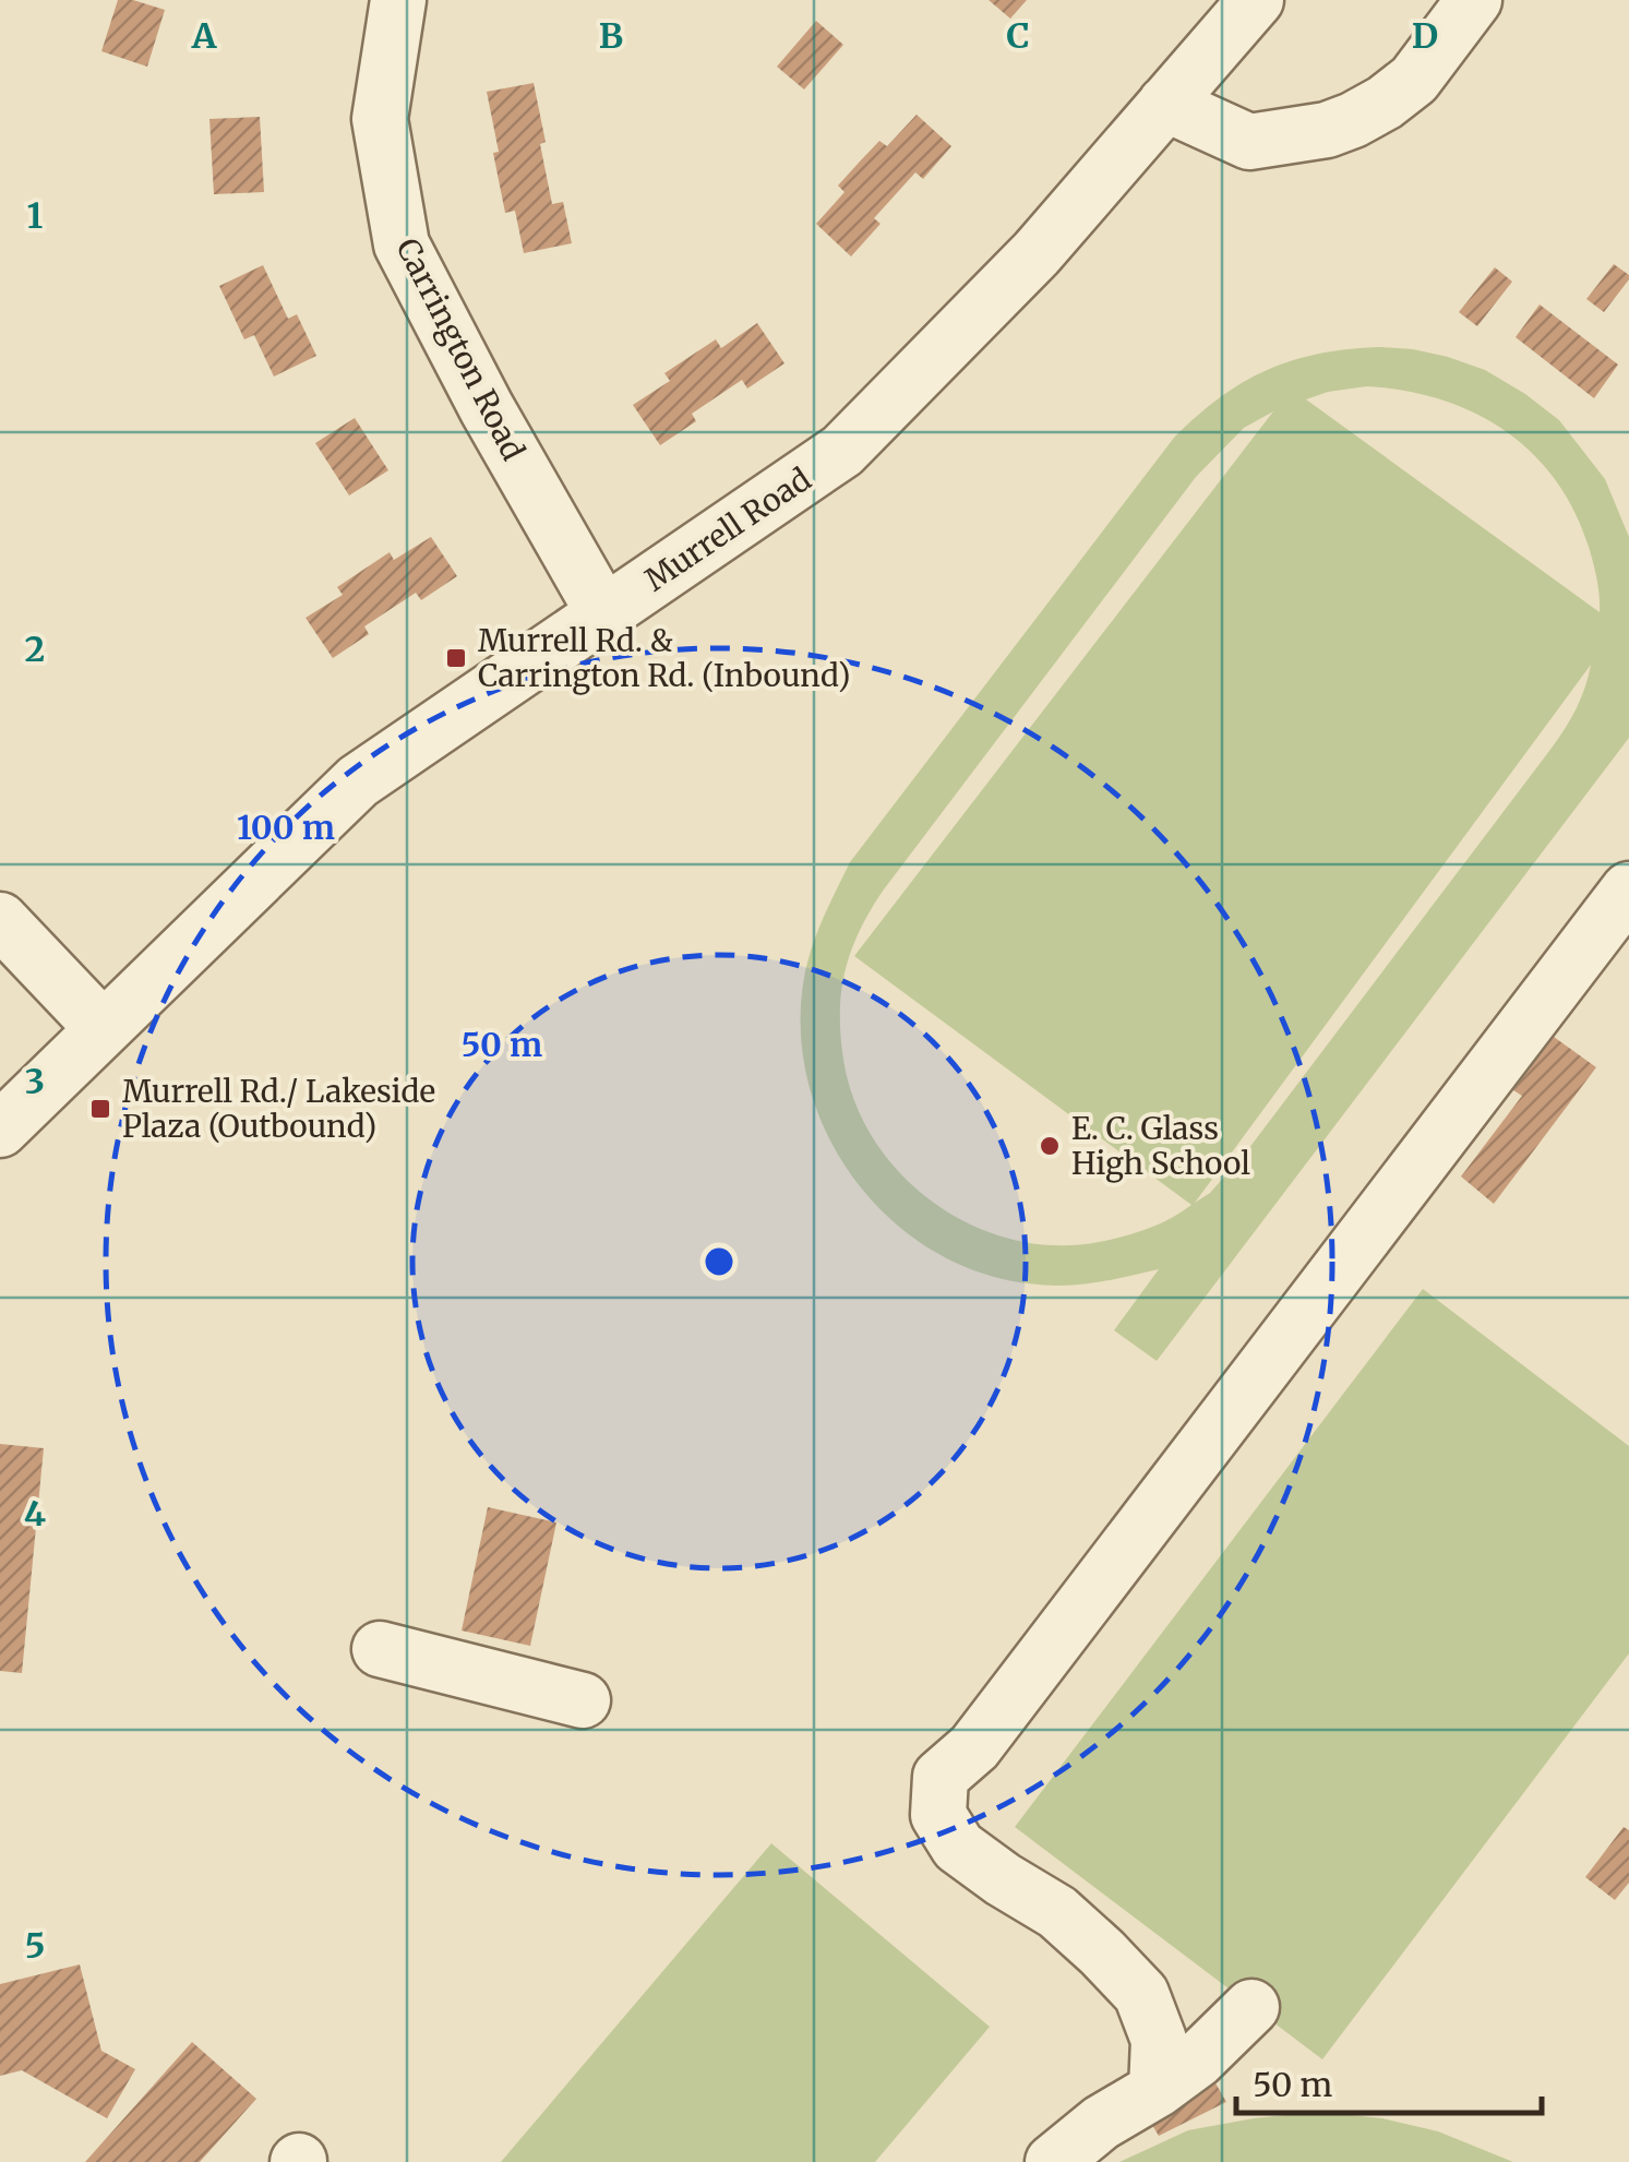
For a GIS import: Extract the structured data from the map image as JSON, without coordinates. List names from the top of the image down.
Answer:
{
  "streets": {
    "street": ["Carrington Road", "Murrell Road"]
  },
  "crossings": [
    ["Carrington Road", "Murrell Road"]
  ],
  "places": {
    "transit": ["Murrell Rd. & Carrington Rd. (Inbound)", "Murrell Rd./ Lakeside Plaza (Outbound)"],
    "other": ["E. C. Glass High School"]
  },
  "scale_bar": "50 m",
  "grid": {
    "columns": [
      "A",
      "B",
      "C",
      "D"
    ],
    "rows": [
      "1",
      "2",
      "3",
      "4",
      "5"
    ]
  },
  "rings": ["100 m", "50 m"]
}
